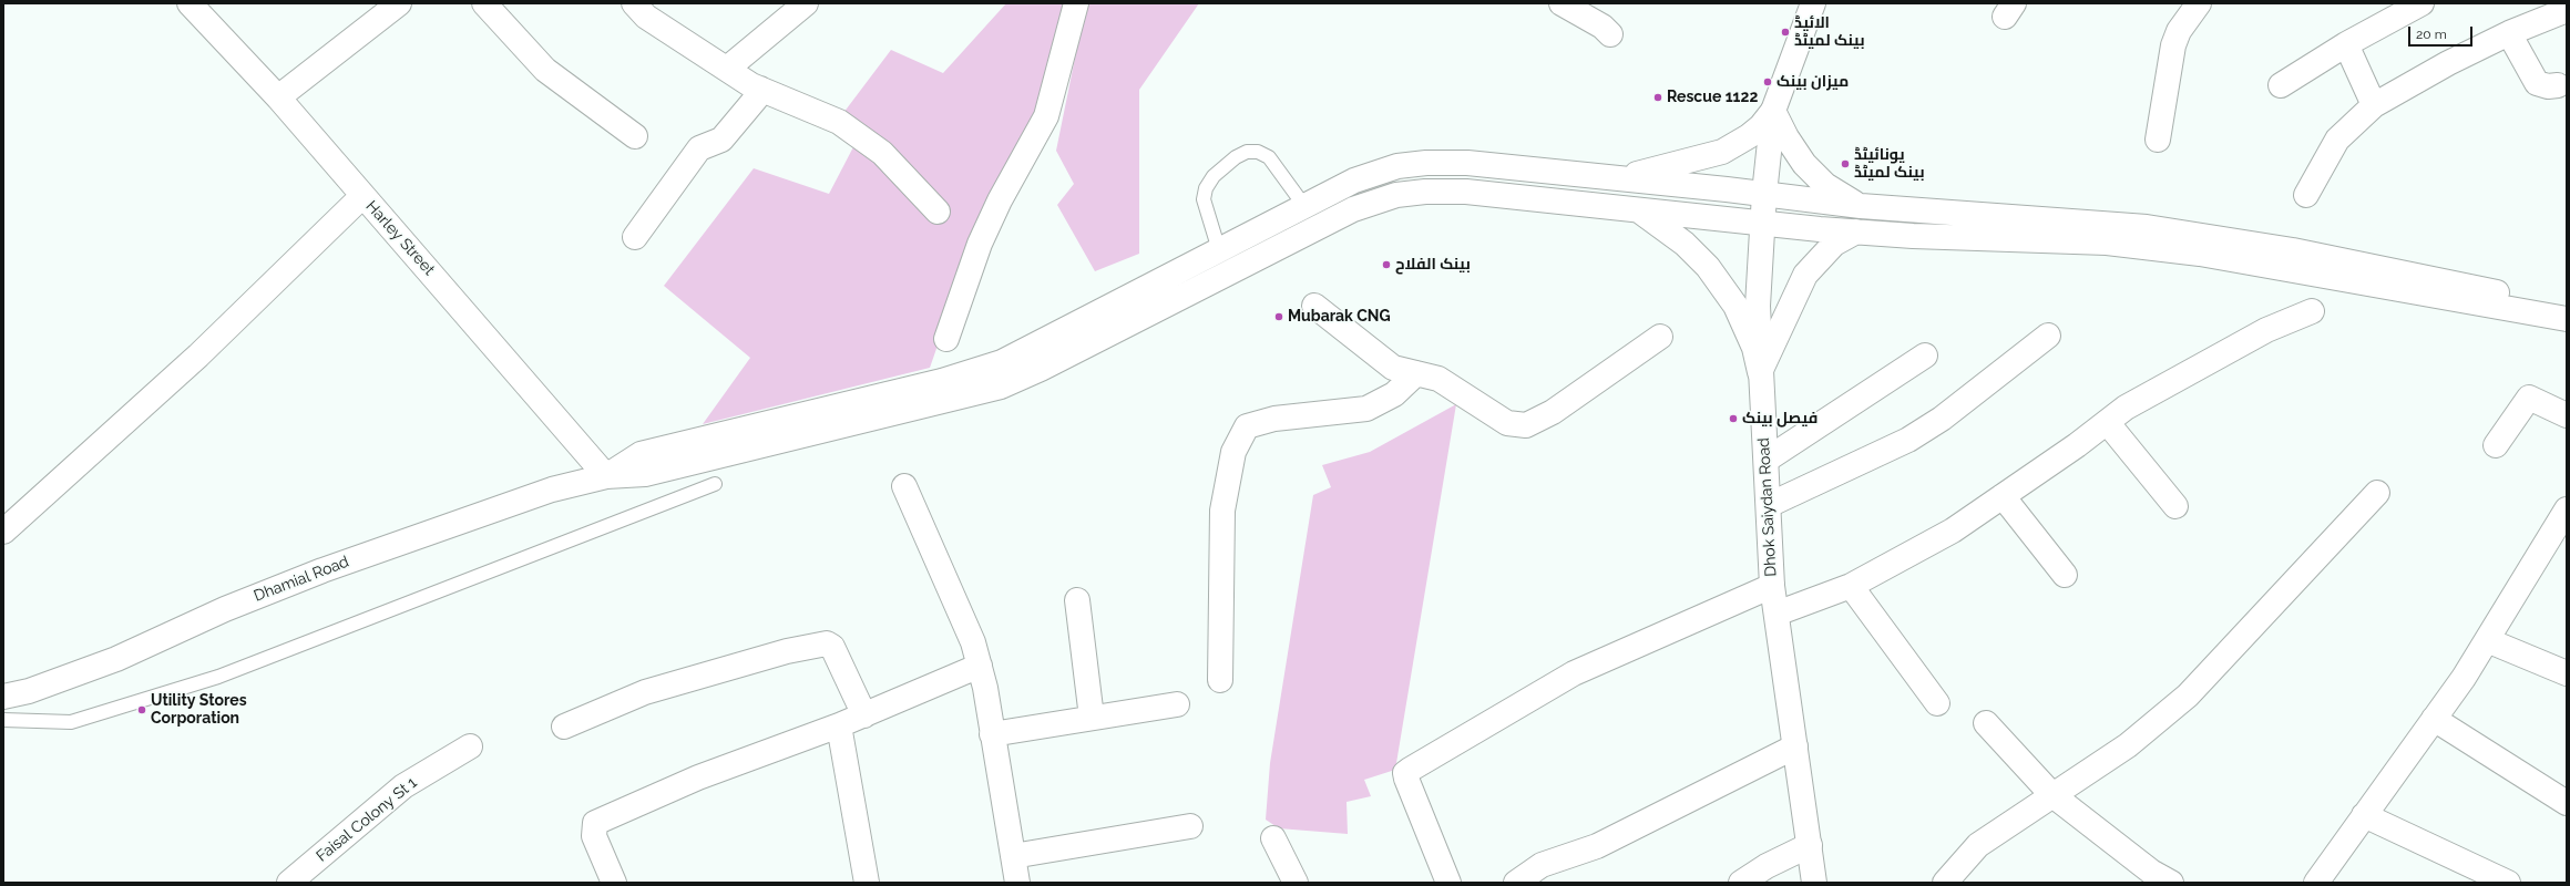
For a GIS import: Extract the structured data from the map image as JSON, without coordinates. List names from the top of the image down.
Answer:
{
  "streets": {
    "street": [
      "Harley Street",
      "Dhok Saiydan Road",
      "Dhamial Road",
      "Faisal Colony St 1"
    ]
  },
  "crossings": [
    ["Harley Street", "Dhamial Road"]
  ],
  "places": [
    "الائیڈ بینک لمیٹڈ",
    "میزان بینک",
    "Rescue 1122",
    "یونائیٹڈ بینک لمیٹڈ",
    "بینک الفلاح",
    "Mubarak CNG",
    "فیصل بینک",
    "Utility Stores Corporation"
  ],
  "scale_bar": "20 m"
}
